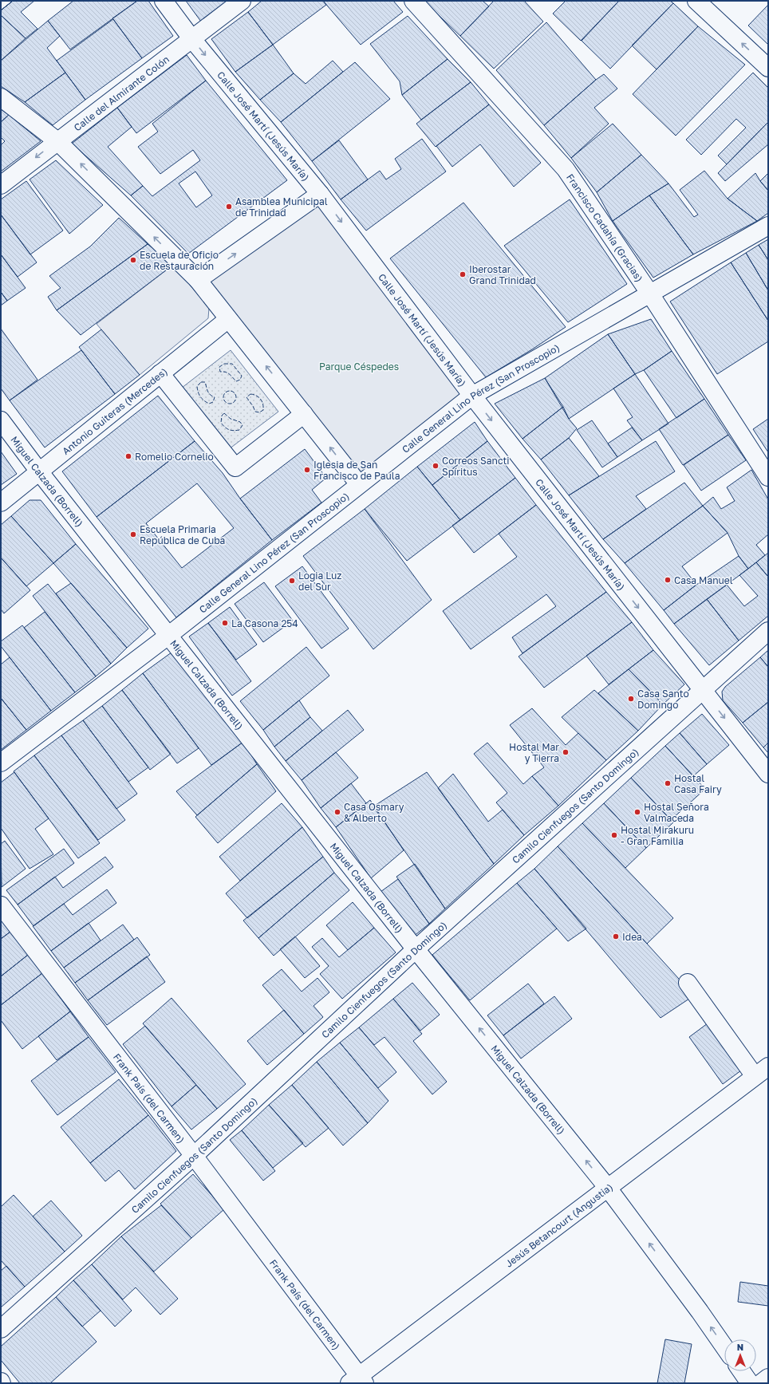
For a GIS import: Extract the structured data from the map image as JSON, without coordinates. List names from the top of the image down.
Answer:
{
  "streets": {
    "street": [
      "Calle del Almirante Colón",
      "Calle José Martí (Jesús María)",
      "Francisco Cadahía (Gracias)",
      "Calle General Lino Pérez (San Proscopio)",
      "Antonio Guiteras (Mercedes)",
      "Miguel Calzada (Borrell)",
      "Camilo Cienfuegos (Santo Domingo)",
      "Frank País (del Carmen)",
      "Jesús Betancourt (Angustia)"
    ]
  },
  "crossings": [
    ["Calle del Almirante Colón", "Calle José Martí (Jesús María)"],
    ["Calle José Martí (Jesús María)", "Calle General Lino Pérez (San Proscopio)"],
    ["Calle José Martí (Jesús María)", "Camilo Cienfuegos (Santo Domingo)"],
    ["Francisco Cadahía (Gracias)", "Calle General Lino Pérez (San Proscopio)"],
    ["Calle General Lino Pérez (San Proscopio)", "Miguel Calzada (Borrell)"],
    ["Antonio Guiteras (Mercedes)", "Miguel Calzada (Borrell)"],
    ["Miguel Calzada (Borrell)", "Camilo Cienfuegos (Santo Domingo)"],
    ["Miguel Calzada (Borrell)", "Jesús Betancourt (Angustia)"],
    ["Camilo Cienfuegos (Santo Domingo)", "Frank País (del Carmen)"],
    ["Frank País (del Carmen)", "Jesús Betancourt (Angustia)"]
  ],
  "one_way": ["Miguel Calzada (Borrell)"],
  "parks": ["Parque Céspedes"],
  "places": [
    "Asamblea Municipal de Trinidad",
    "Escuela de Oficio de Restauración",
    "Iberostar Grand Trinidad",
    "Romelio Cornelio",
    "Correos Sancti Spíritus",
    "Iglesia de San Francisco de Paula",
    "Escuela Primaria República de Cuba",
    "Casa Manuel",
    "Logia Luz del Sur",
    "La Casona 254",
    "Casa Santo Domingo",
    "Hostal Mar y Tierra",
    "Hostal Casa Fairy",
    "Casa Osmary & Alberto",
    "Hostal Señora Valmaceda",
    "Hostal Mirakuru - Gran Familia",
    "Idea"
  ],
  "north": "top"
}
